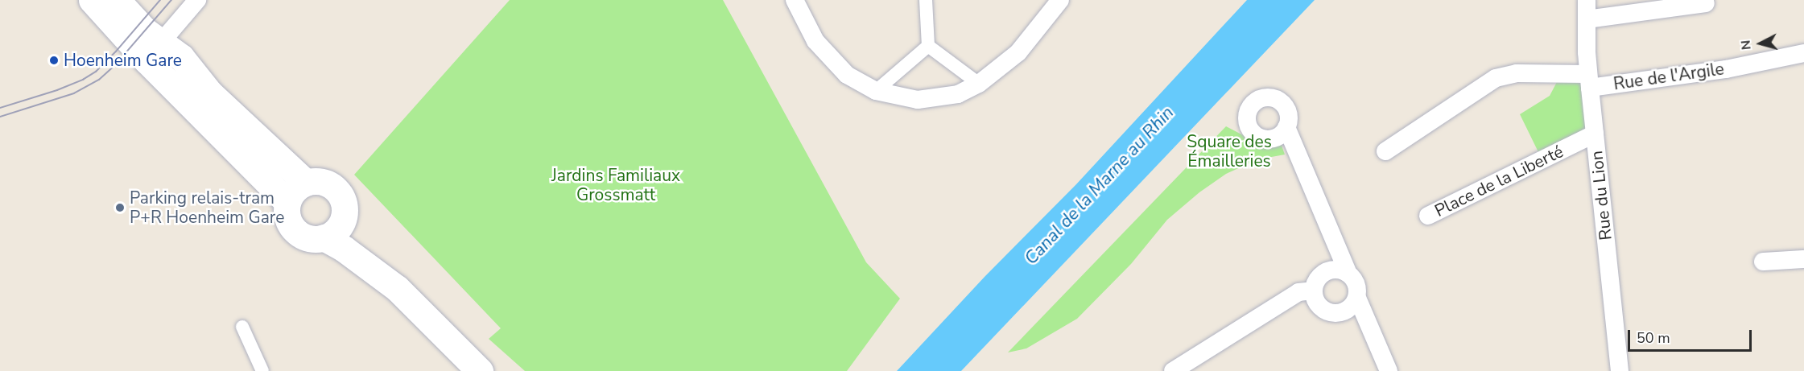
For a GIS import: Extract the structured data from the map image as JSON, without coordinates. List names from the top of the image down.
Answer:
{
  "streets": {
    "street": ["Rue de l'Argile", "Place de la Liberté", "Rue du Lion"]
  },
  "crossings": [
    ["Rue de l'Argile", "Rue du Lion"],
    ["Place de la Liberté", "Rue du Lion"]
  ],
  "water": ["Canal de la Marne au Rhin"],
  "parks": ["Square des Émailleries", "Jardins Familiaux Grossmatt"],
  "places": ["Hoenheim Gare", "Parking relais-tram P+R Hoenheim Gare"],
  "scale_bar": "50 m",
  "north": "left"
}
